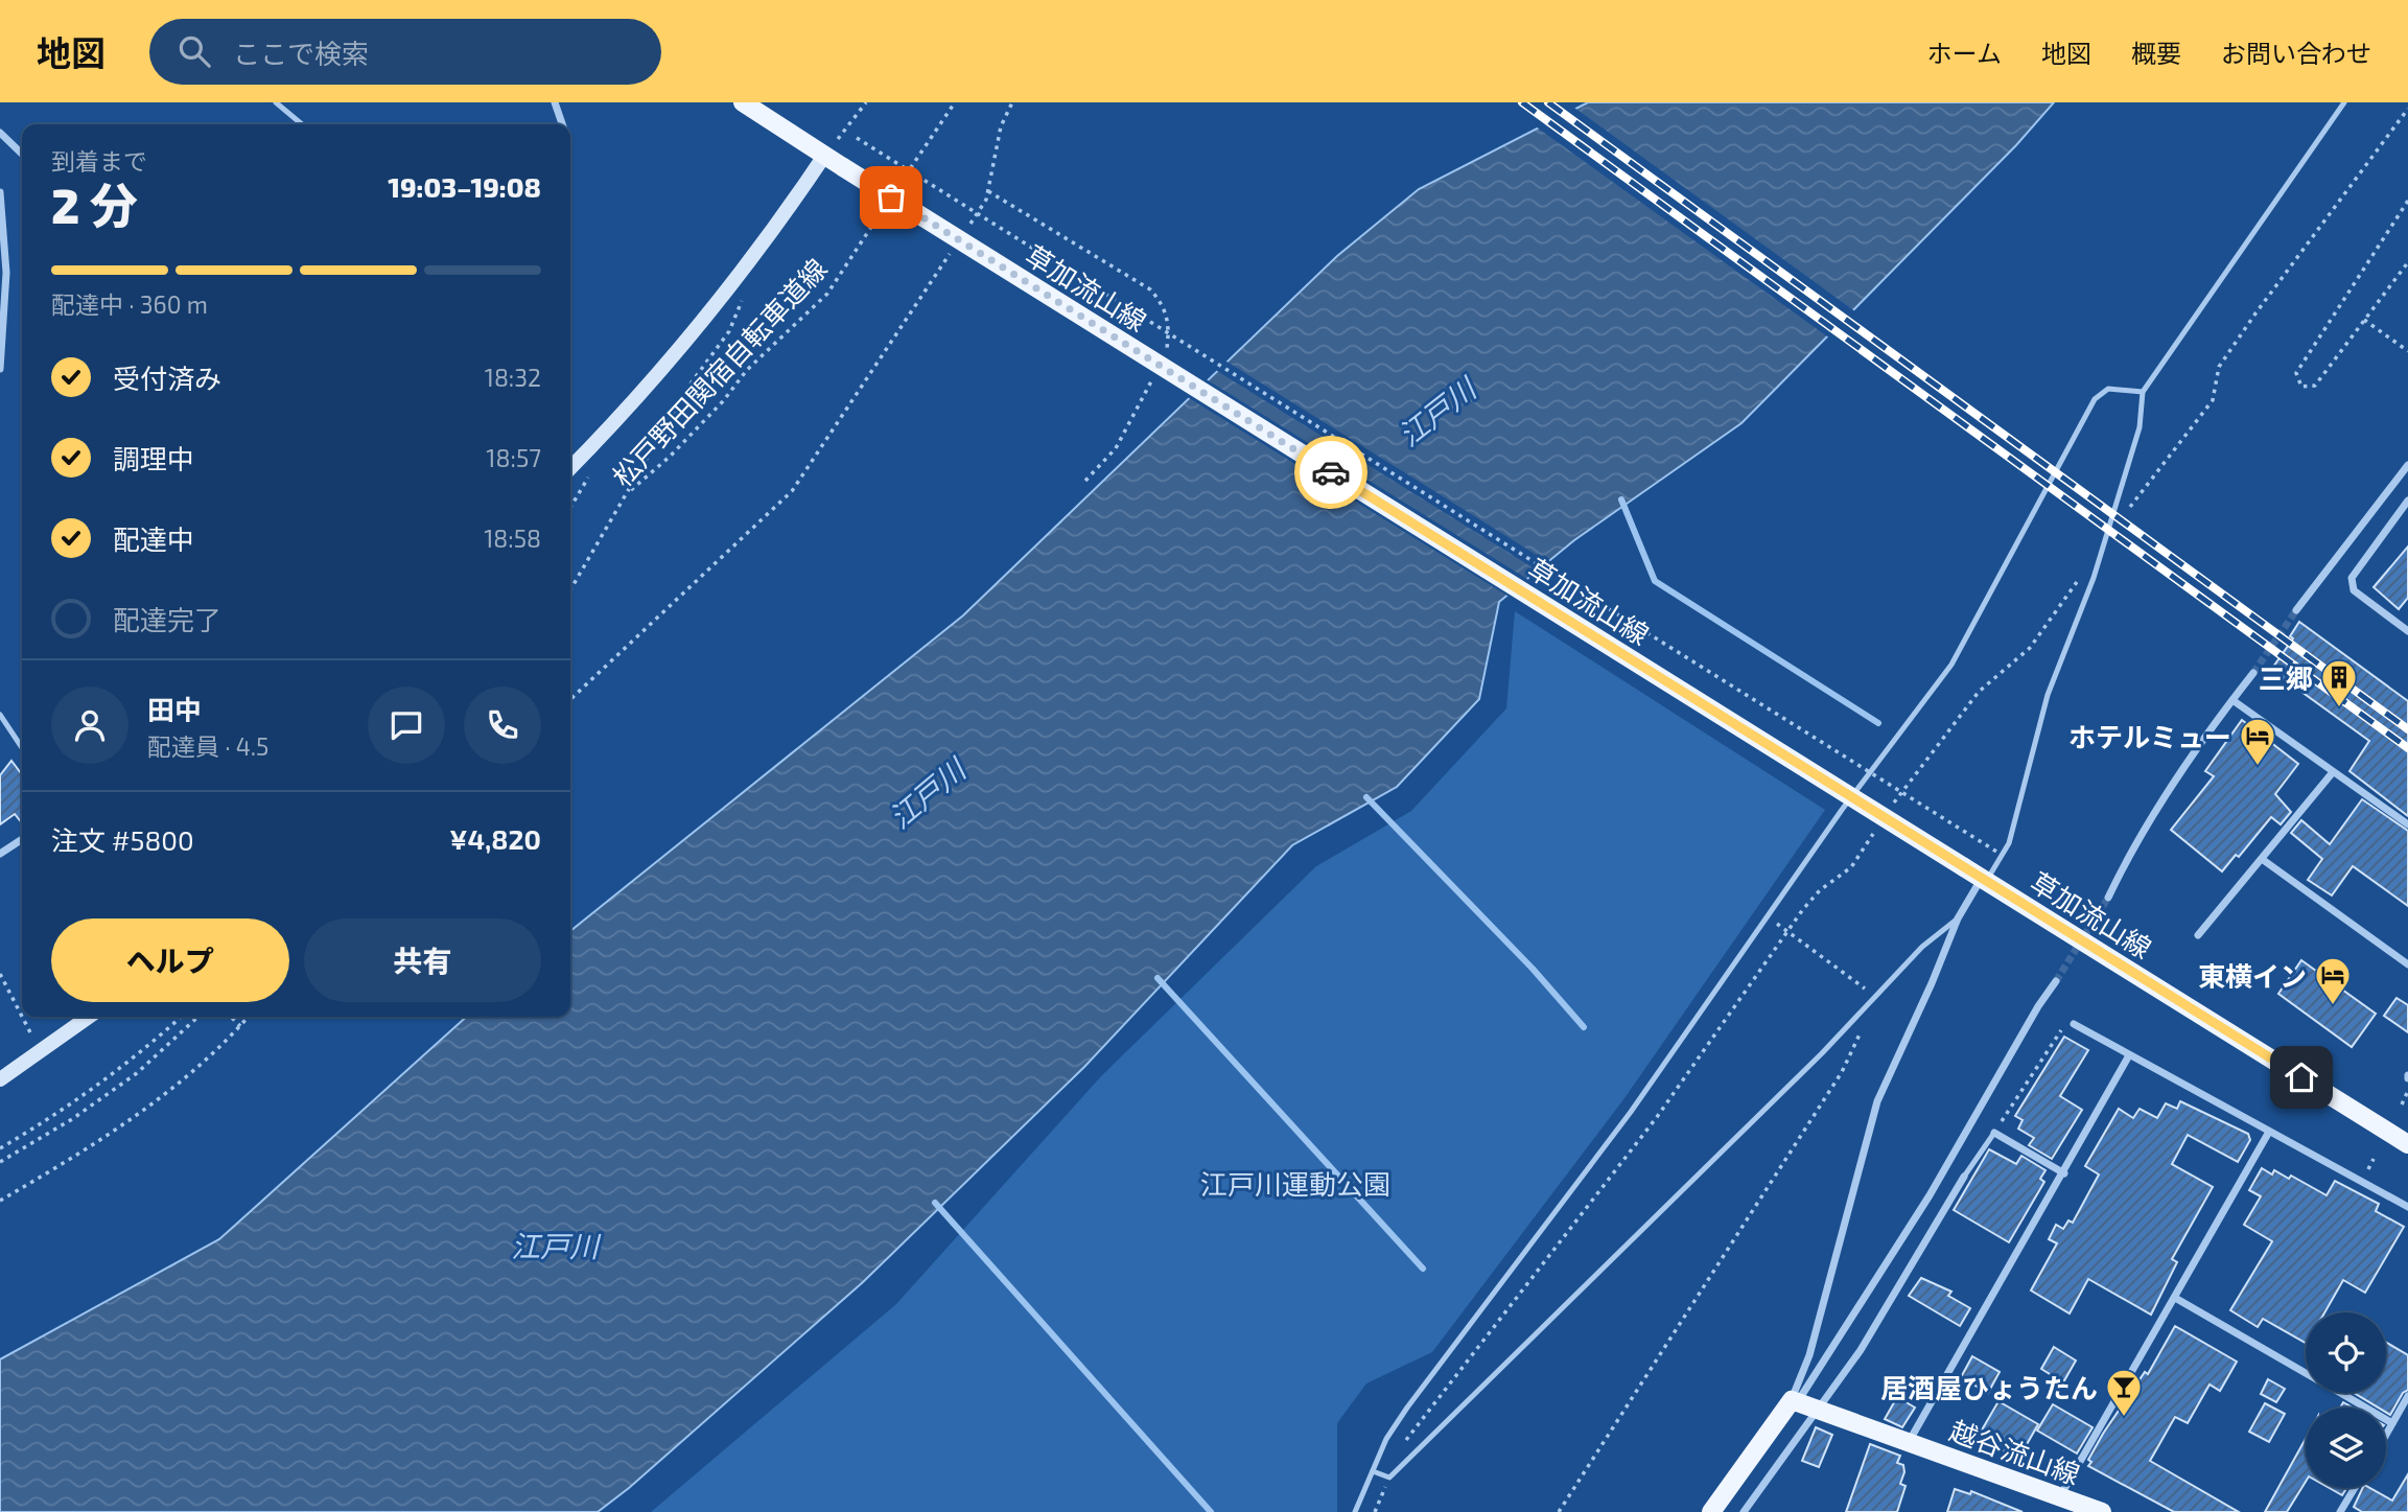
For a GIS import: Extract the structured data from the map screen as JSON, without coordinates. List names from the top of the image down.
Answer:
{
  "streets": {
    "main road": ["草加流山線", "越谷流山線"],
    "path": ["松戸野田関宿自転車道線"]
  },
  "water": ["江戸川"],
  "parks": ["江戸川運動公園"],
  "places": {
    "building": ["三郷"],
    "hotel": ["ホテルミュー", "東横イン"],
    "bar": ["居酒屋ひょうたん"]
  },
  "page": {
    "header": "地図",
    "search": "ここで検索",
    "nav": [
      "ホーム",
      "地図",
      "概要",
      "お問い合わせ"
    ],
    "heading": ["2 分", "到着まで", "19:03–19:08"],
    "panel": [
      "田中",
      "配達員 · 4.5",
      "注文 #5800",
      "¥4,820"
    ],
    "bar": "配達中 · 360 m",
    "list": [
      ["受付済み", "18:32"],
      ["調理中", "18:57"],
      ["配達中", "18:58"],
      "配達完了"
    ],
    "buttons": ["ヘルプ", "共有"]
  }
}
